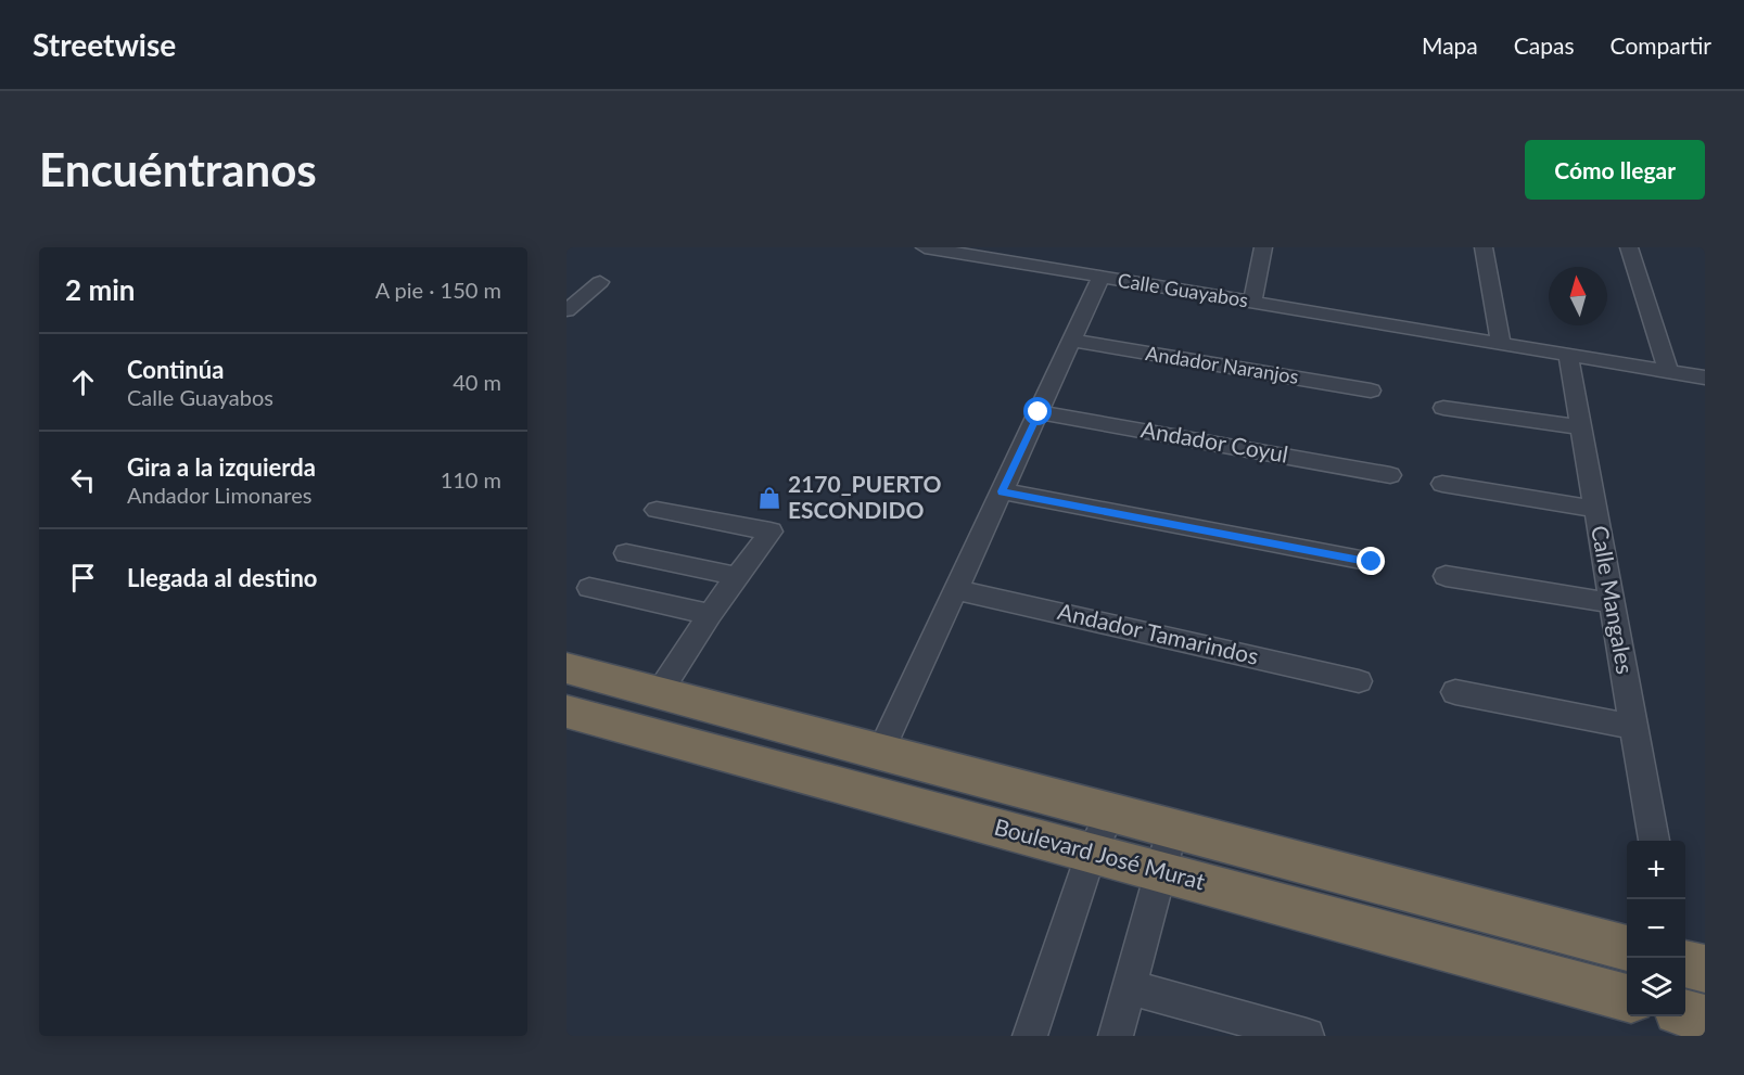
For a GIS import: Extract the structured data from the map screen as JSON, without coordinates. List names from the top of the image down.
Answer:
{
  "streets": {
    "highway": ["Boulevard José Murat"],
    "street": [
      "Calle Guayabos",
      "Andador Naranjos",
      "Andador Coyul",
      "Calle Mangales",
      "Andador Tamarindos"
    ]
  },
  "crossings": [
    ["Calle Guayabos", "Andador Naranjos"],
    ["Calle Guayabos", "Andador Coyul"],
    ["Calle Guayabos", "Calle Mangales"],
    ["Calle Guayabos", "Andador Tamarindos"],
    ["Calle Guayabos", "Boulevard José Murat"]
  ],
  "places": {
    "shop": ["2170_PUERTO ESCONDIDO"]
  },
  "north": "top",
  "page": {
    "header": "Streetwise",
    "nav": ["Mapa", "Capas", "Compartir"],
    "buttons": "Cómo llegar",
    "title": "Encuéntranos",
    "heading": ["2 min", "A pie · 150 m"],
    "list": [
      ["Continúa", "Calle Guayabos", "40 m"],
      ["Gira a la izquierda", "Andador Limonares", "110 m"],
      "Llegada al destino"
    ],
    "map_buttons": ["+", "−"]
  }
}
